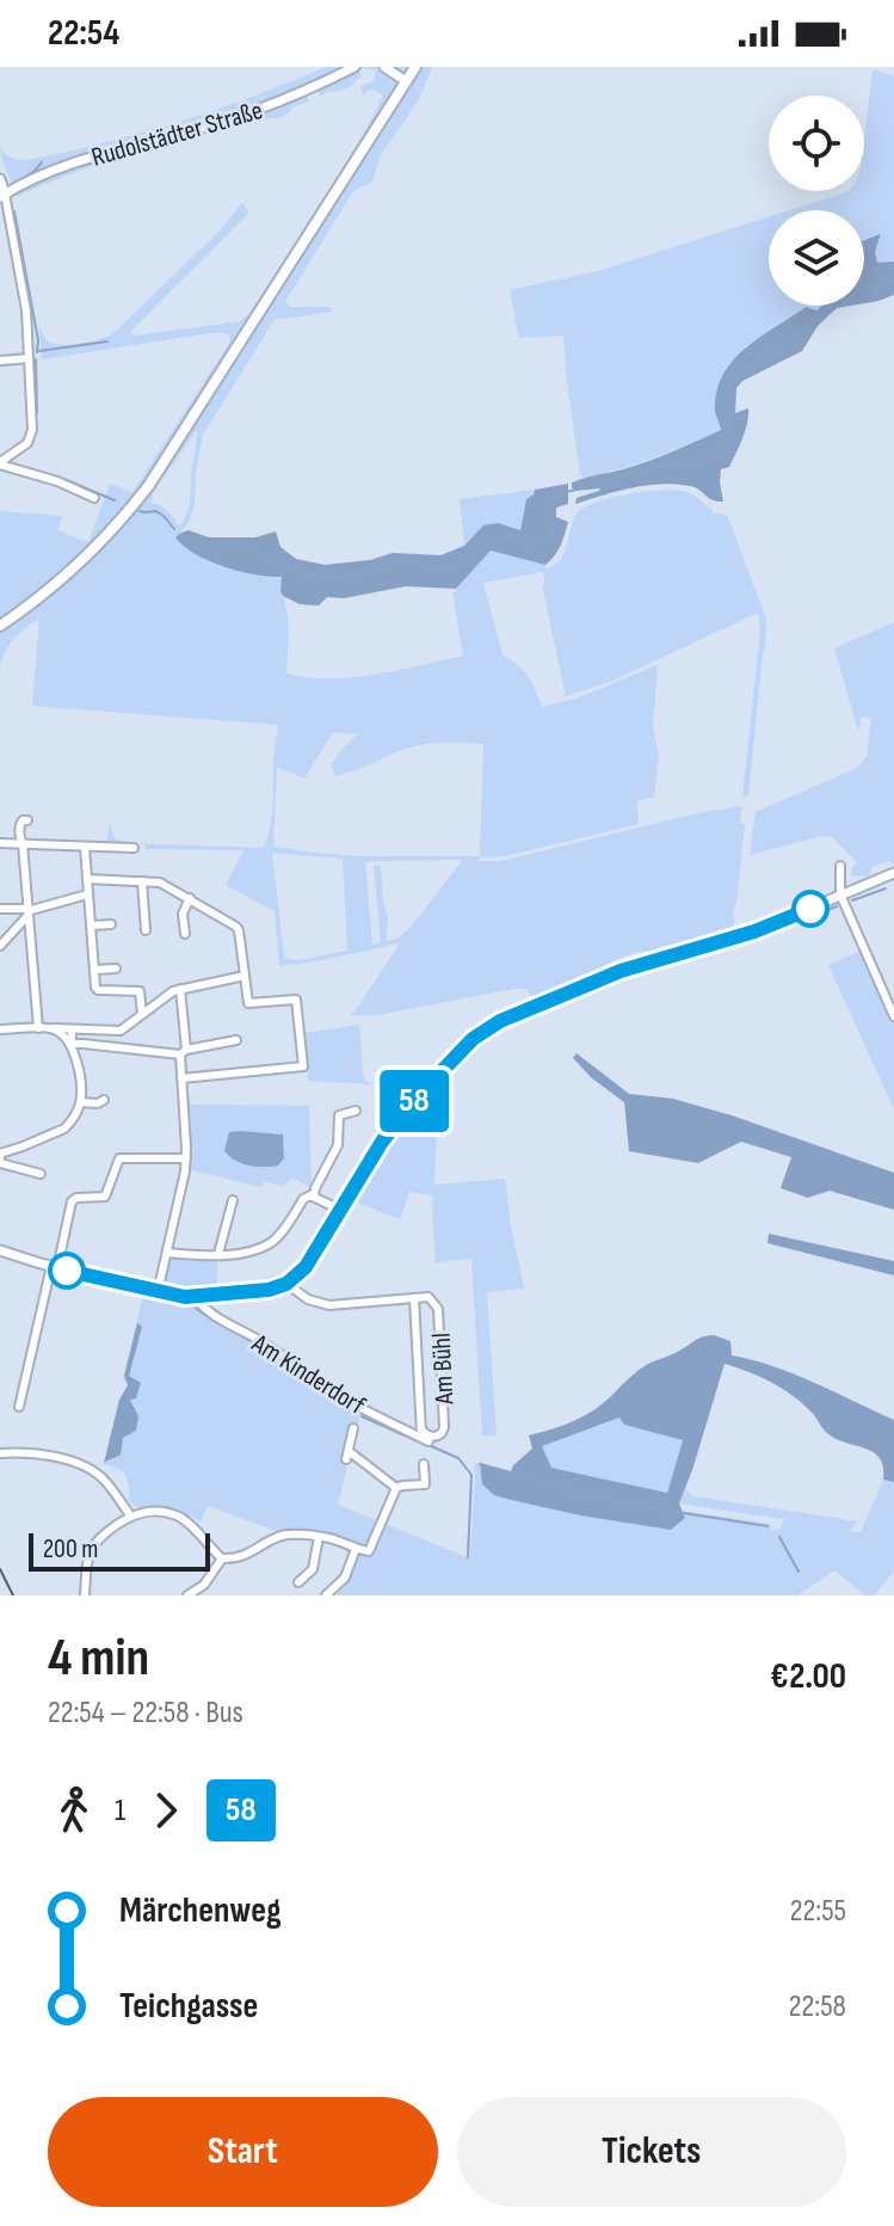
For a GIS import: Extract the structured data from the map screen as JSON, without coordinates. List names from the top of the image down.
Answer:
{
  "streets": {
    "street": ["Rudolstädter Straße", "Am Bühl", "Am Kinderdorf"]
  },
  "crossings": [
    ["Am Bühl", "Am Kinderdorf"]
  ],
  "lines": ["bus line 58"],
  "scale_bar": "200 m",
  "page": {
    "status": "22:54",
    "on_map": "58",
    "scale": "200 m",
    "heading": ["4 min", "22:54 – 22:58 · Bus", "€2.00"],
    "legs": ["1", "58"],
    "list": [
      {
        "name": "Märchenweg",
        "value": "22:55"
      },
      {
        "name": "Teichgasse",
        "value": "22:58"
      }
    ],
    "buttons": ["Start", "Tickets"]
  }
}
